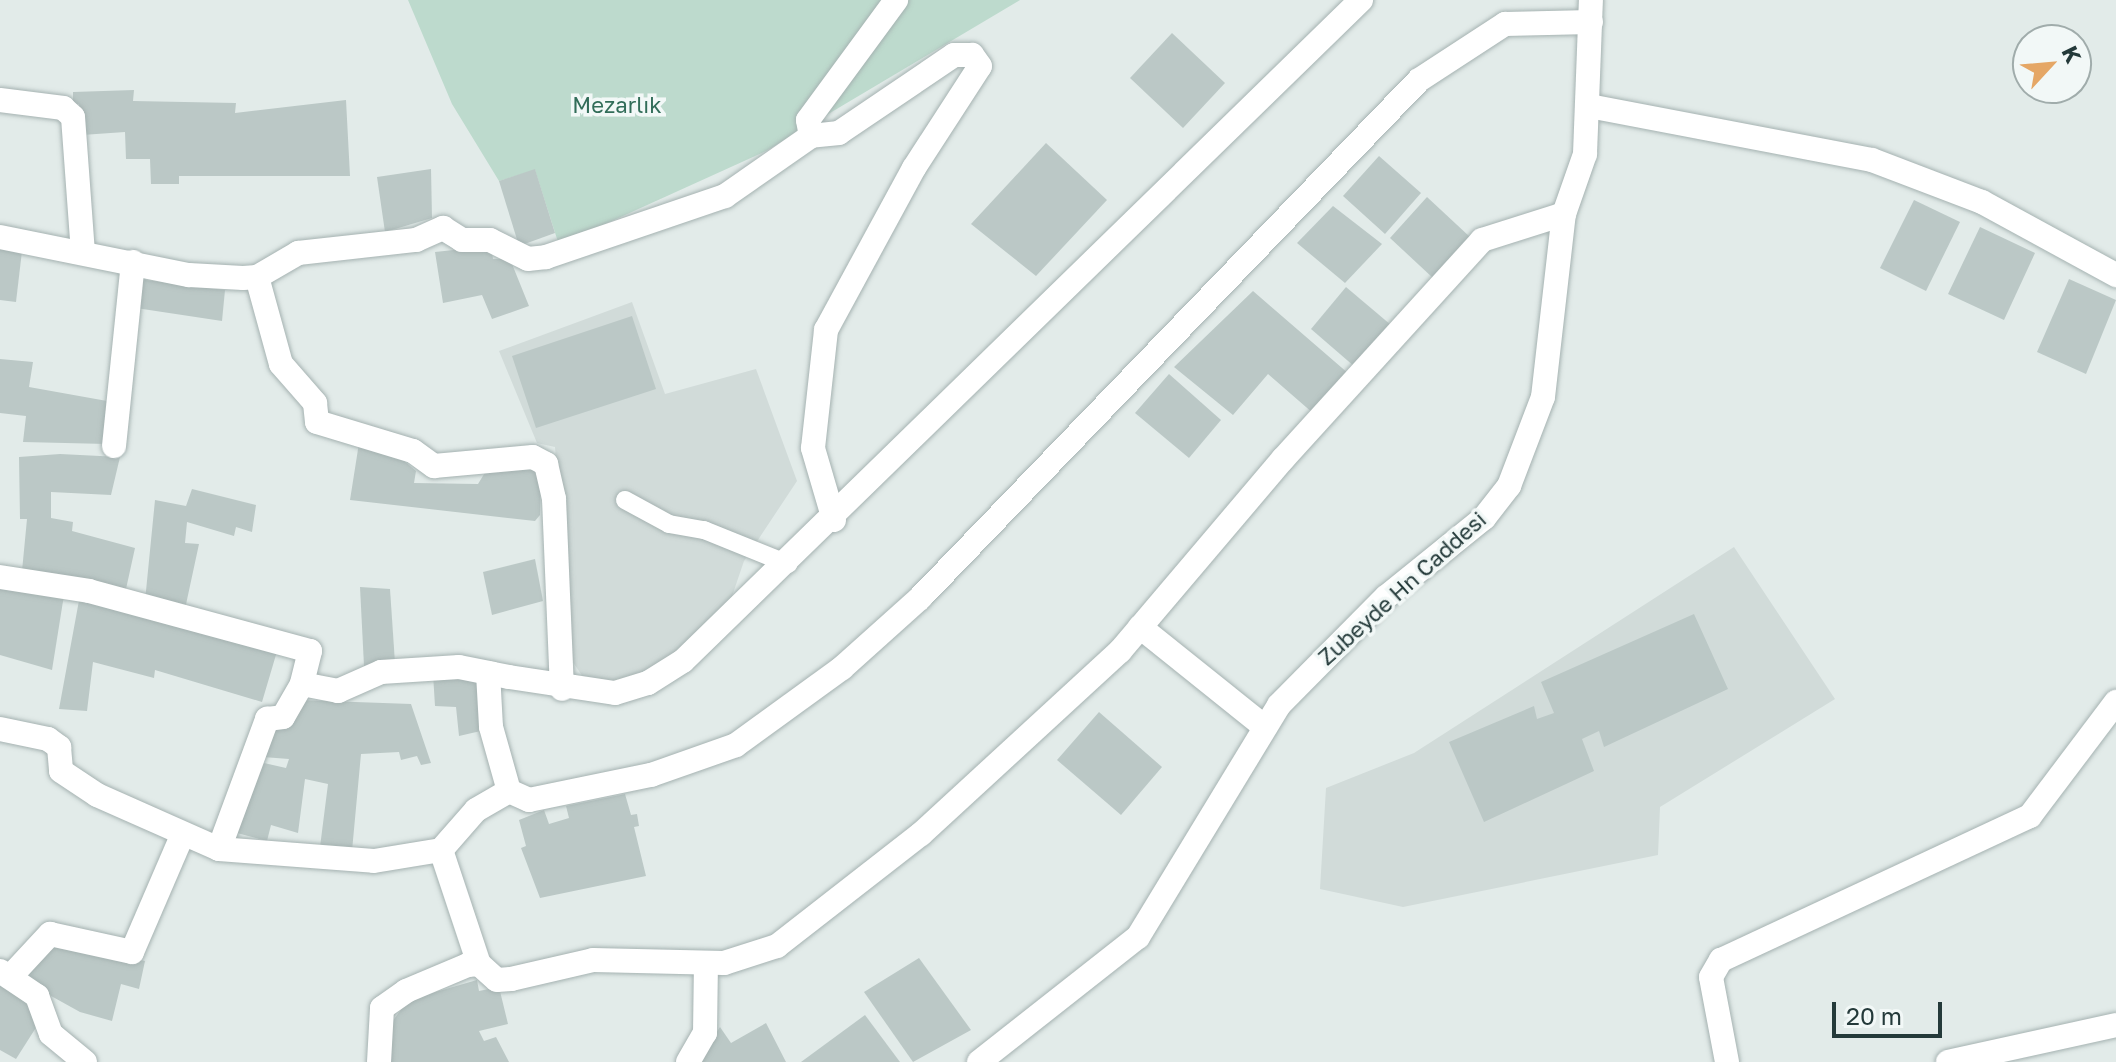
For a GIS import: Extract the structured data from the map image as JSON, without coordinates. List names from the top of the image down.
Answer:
{
  "streets": {
    "street": ["Zubeyde Hn Caddesi"]
  },
  "parks": ["Mezarlık"],
  "scale_bar": "20 m",
  "north": "top right"
}
